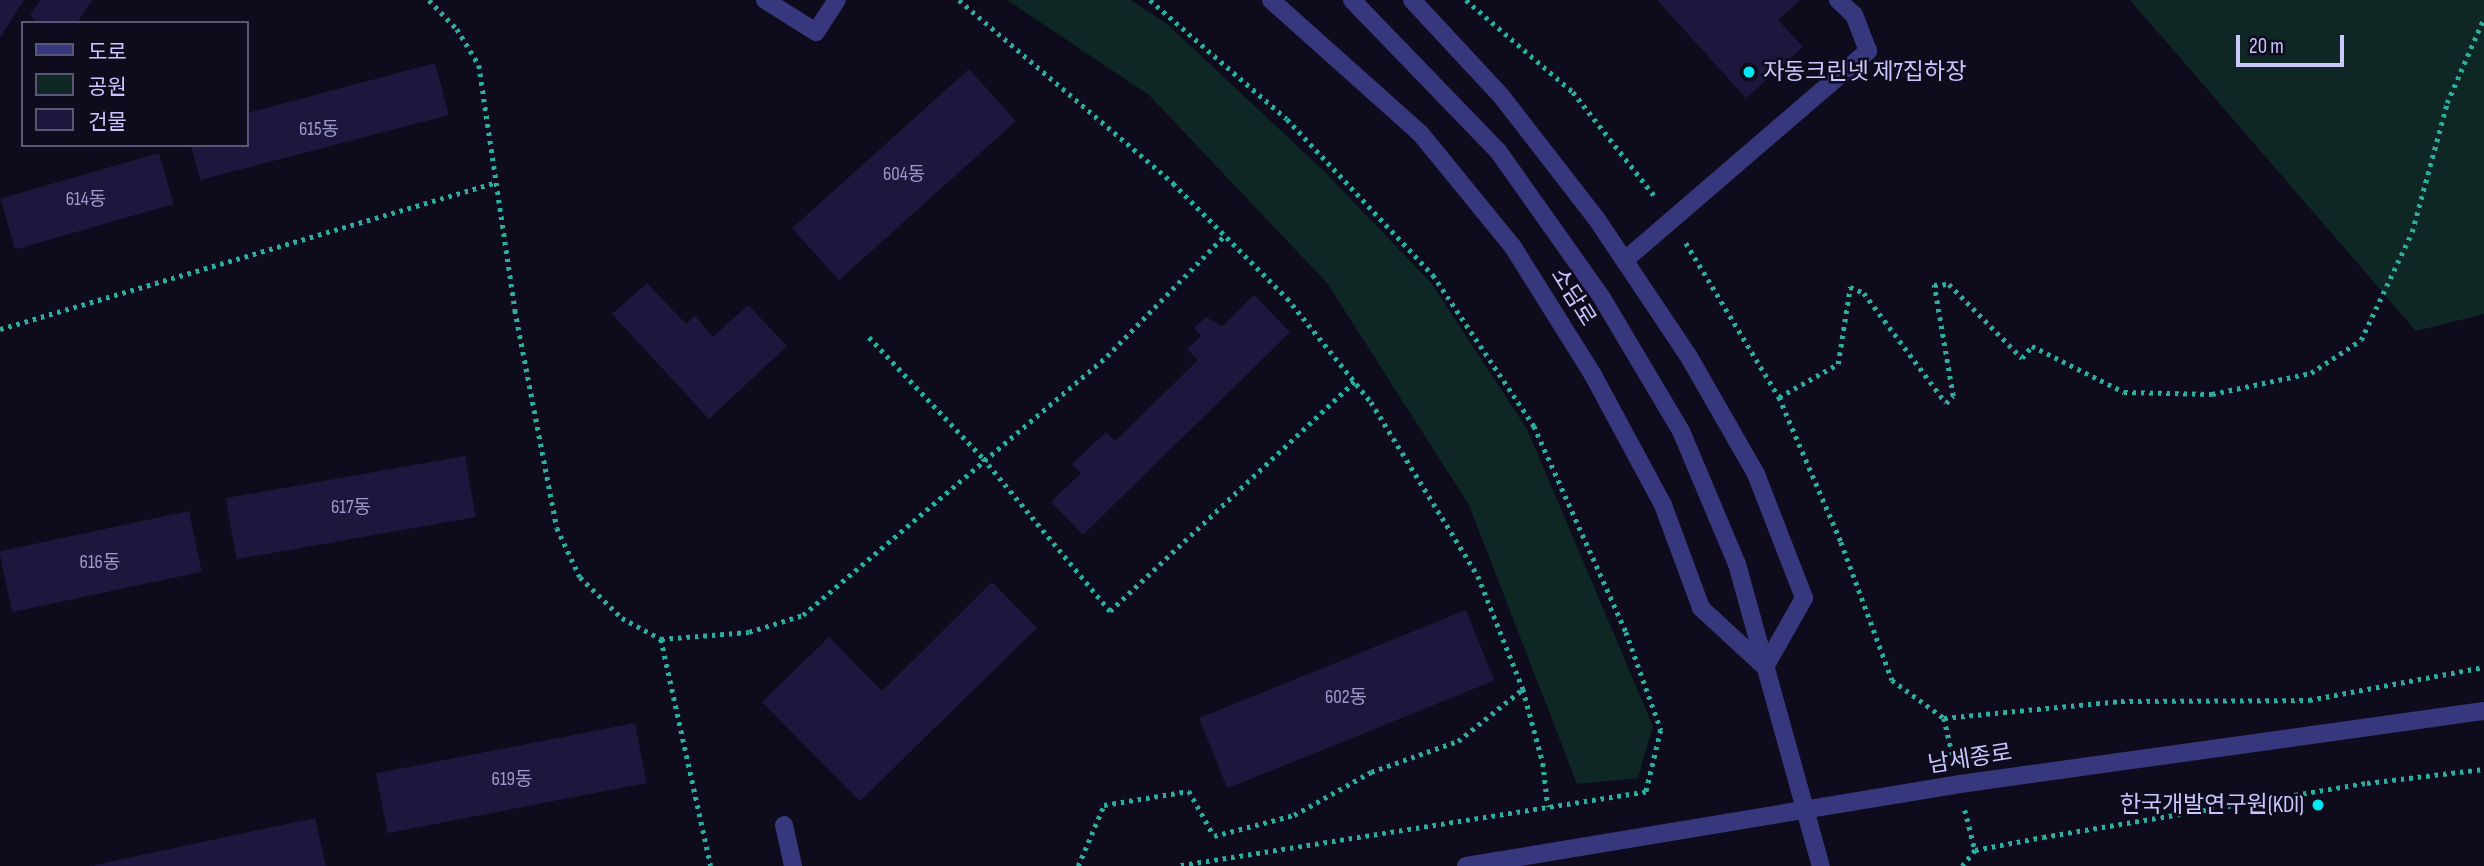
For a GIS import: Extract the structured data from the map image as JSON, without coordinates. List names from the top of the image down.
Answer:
{
  "streets": {
    "street": ["소담로", "남세종로"]
  },
  "places": ["자동크린넷 제7집하장", "한국개발연구원(KDI)"],
  "house_numbers": [
    "615동",
    "604동",
    "614동",
    "617동",
    "616동",
    "602동",
    "619동"
  ],
  "legend": ["도로", "공원", "건물"],
  "scale_bar": "20 m"
}
